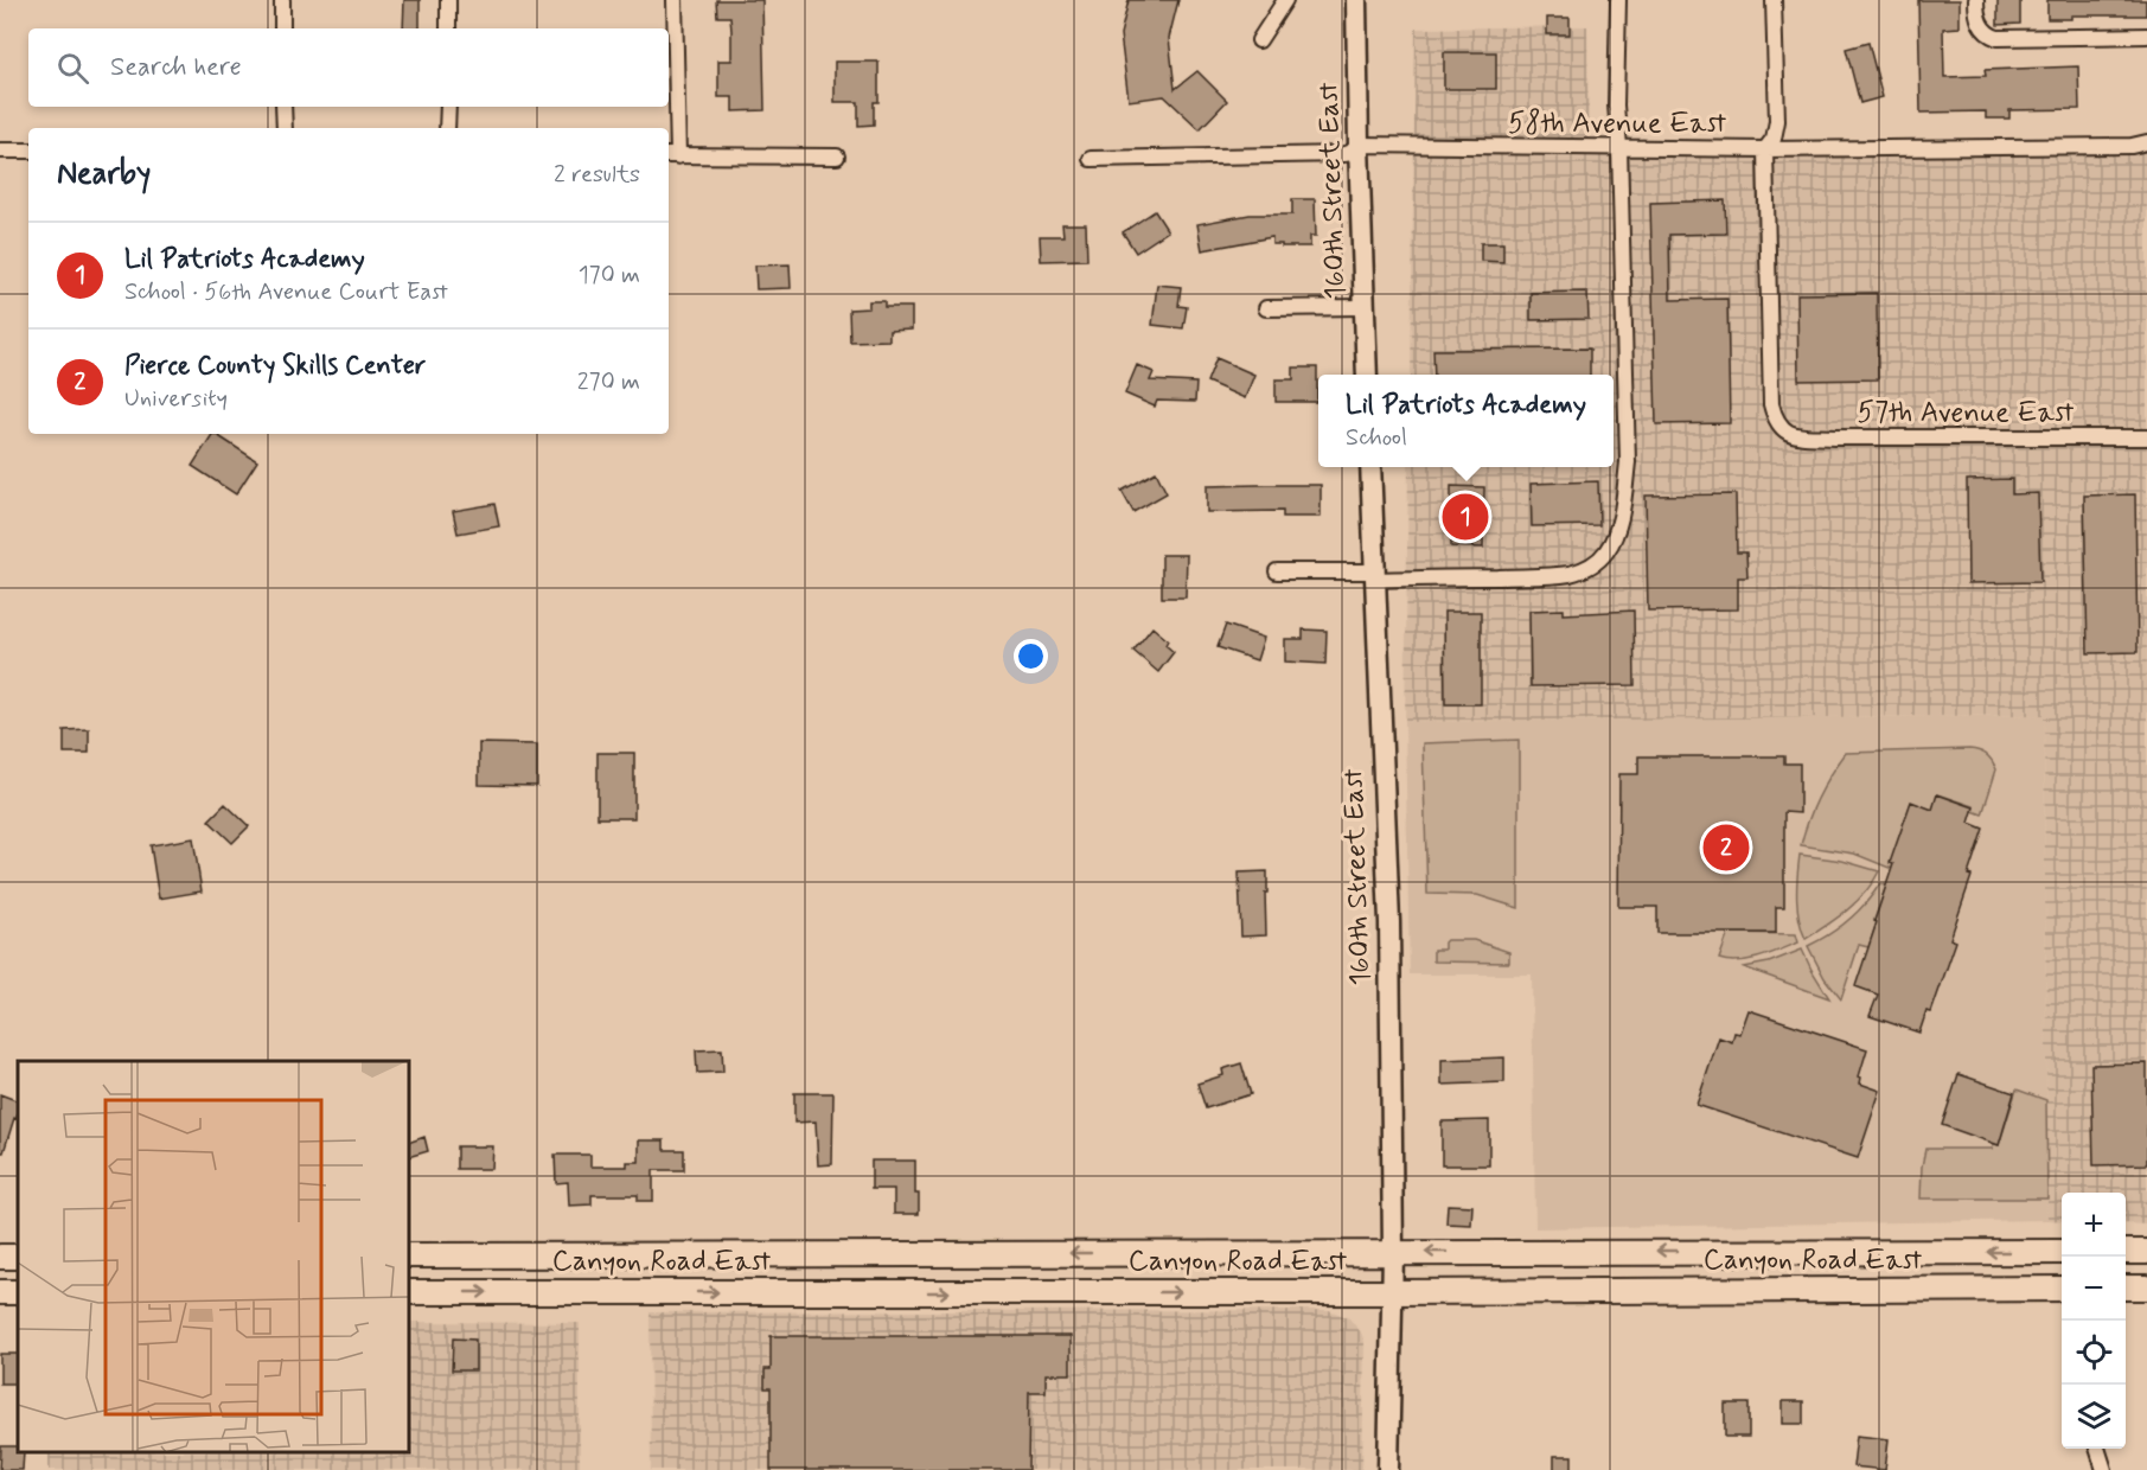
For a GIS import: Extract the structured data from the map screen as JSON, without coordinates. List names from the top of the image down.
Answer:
{
  "streets": {
    "main road": ["160th Street East", "Canyon Road East"],
    "street": ["58th Avenue East", "57th Avenue East"]
  },
  "crossings": [
    ["58th Avenue East", "160th Street East"],
    ["58th Avenue East", "57th Avenue East"],
    ["160th Street East", "Canyon Road East"]
  ],
  "page": {
    "search": "Search here",
    "heading": ["Nearby", "2 results"],
    "list": [
      {
        "mark": "1",
        "name": "Lil Patriots Academy",
        "note": "School · 56th Avenue Court East",
        "value": "170 m"
      },
      {
        "mark": "2",
        "name": "Pierce County Skills Center",
        "note": "University",
        "value": "270 m"
      }
    ],
    "popup": ["Lil Patriots Academy", "School"],
    "pins": ["1", "2"],
    "map_buttons": ["+", "−"]
  }
}
